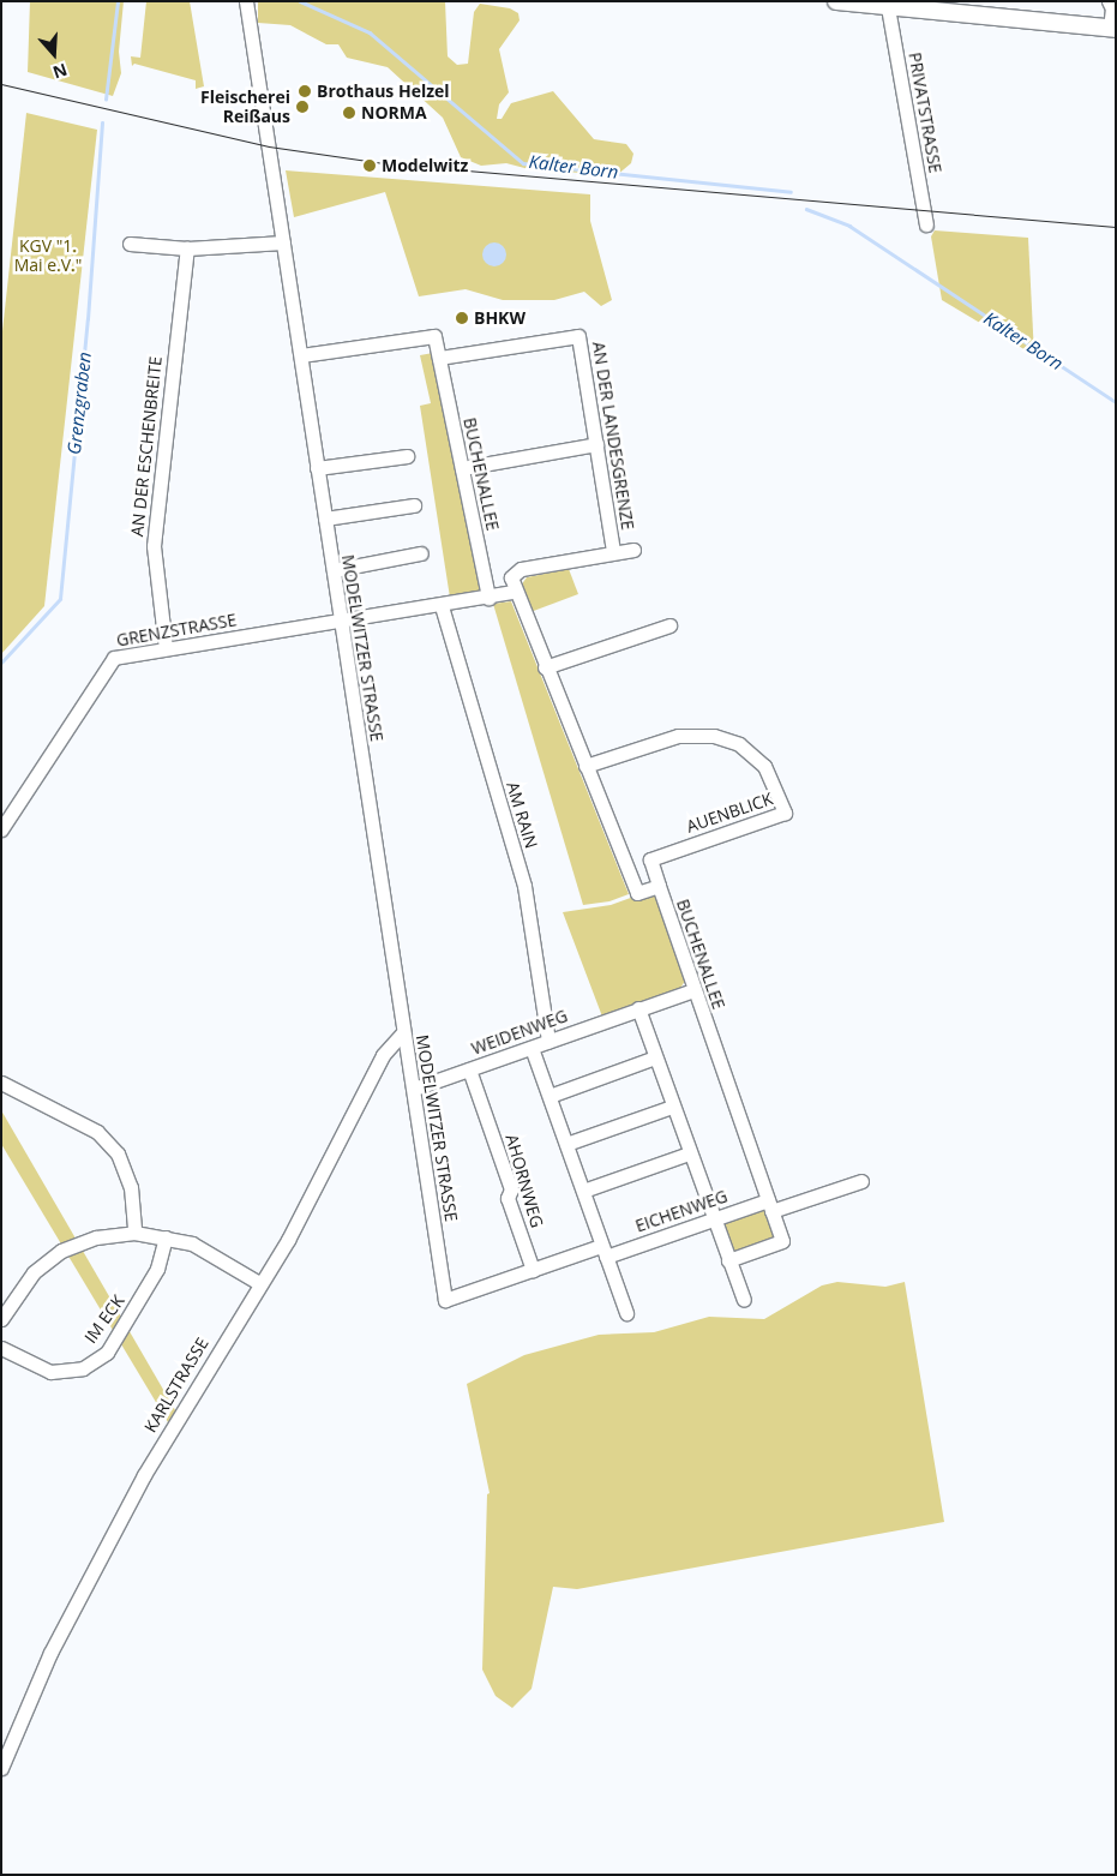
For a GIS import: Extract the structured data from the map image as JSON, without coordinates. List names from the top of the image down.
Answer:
{
  "streets": {
    "street": [
      "PRIVATSTRASSE",
      "AN DER LANDESGRENZE",
      "AN DER ESCHENBREITE",
      "BUCHENALLEE",
      "GRENZSTRASSE",
      "MODELWITZER STRASSE",
      "AUENBLICK",
      "AM RAIN",
      "WEIDENWEG",
      "AHORNWEG",
      "EICHENWEG",
      "IM ECK",
      "KARLSTRASSE"
    ]
  },
  "crossings": [
    ["AN DER LANDESGRENZE", "BUCHENALLEE"],
    ["AN DER ESCHENBREITE", "GRENZSTRASSE"],
    ["BUCHENALLEE", "AUENBLICK"],
    ["BUCHENALLEE", "WEIDENWEG"],
    ["BUCHENALLEE", "EICHENWEG"],
    ["GRENZSTRASSE", "MODELWITZER STRASSE"],
    ["MODELWITZER STRASSE", "WEIDENWEG"],
    ["MODELWITZER STRASSE", "EICHENWEG"],
    ["MODELWITZER STRASSE", "KARLSTRASSE"],
    ["AM RAIN", "WEIDENWEG"],
    ["WEIDENWEG", "AHORNWEG"],
    ["AHORNWEG", "EICHENWEG"]
  ],
  "water": ["Kalter Born", "Grenzgraben"],
  "parks": ["KGV \"1. Mai e.V.\""],
  "places": [
    "Brothaus Helzel",
    "Fleischerei Reißaus",
    "NORMA",
    "Modelwitz",
    "BHKW"
  ],
  "north": "bottom"
}
